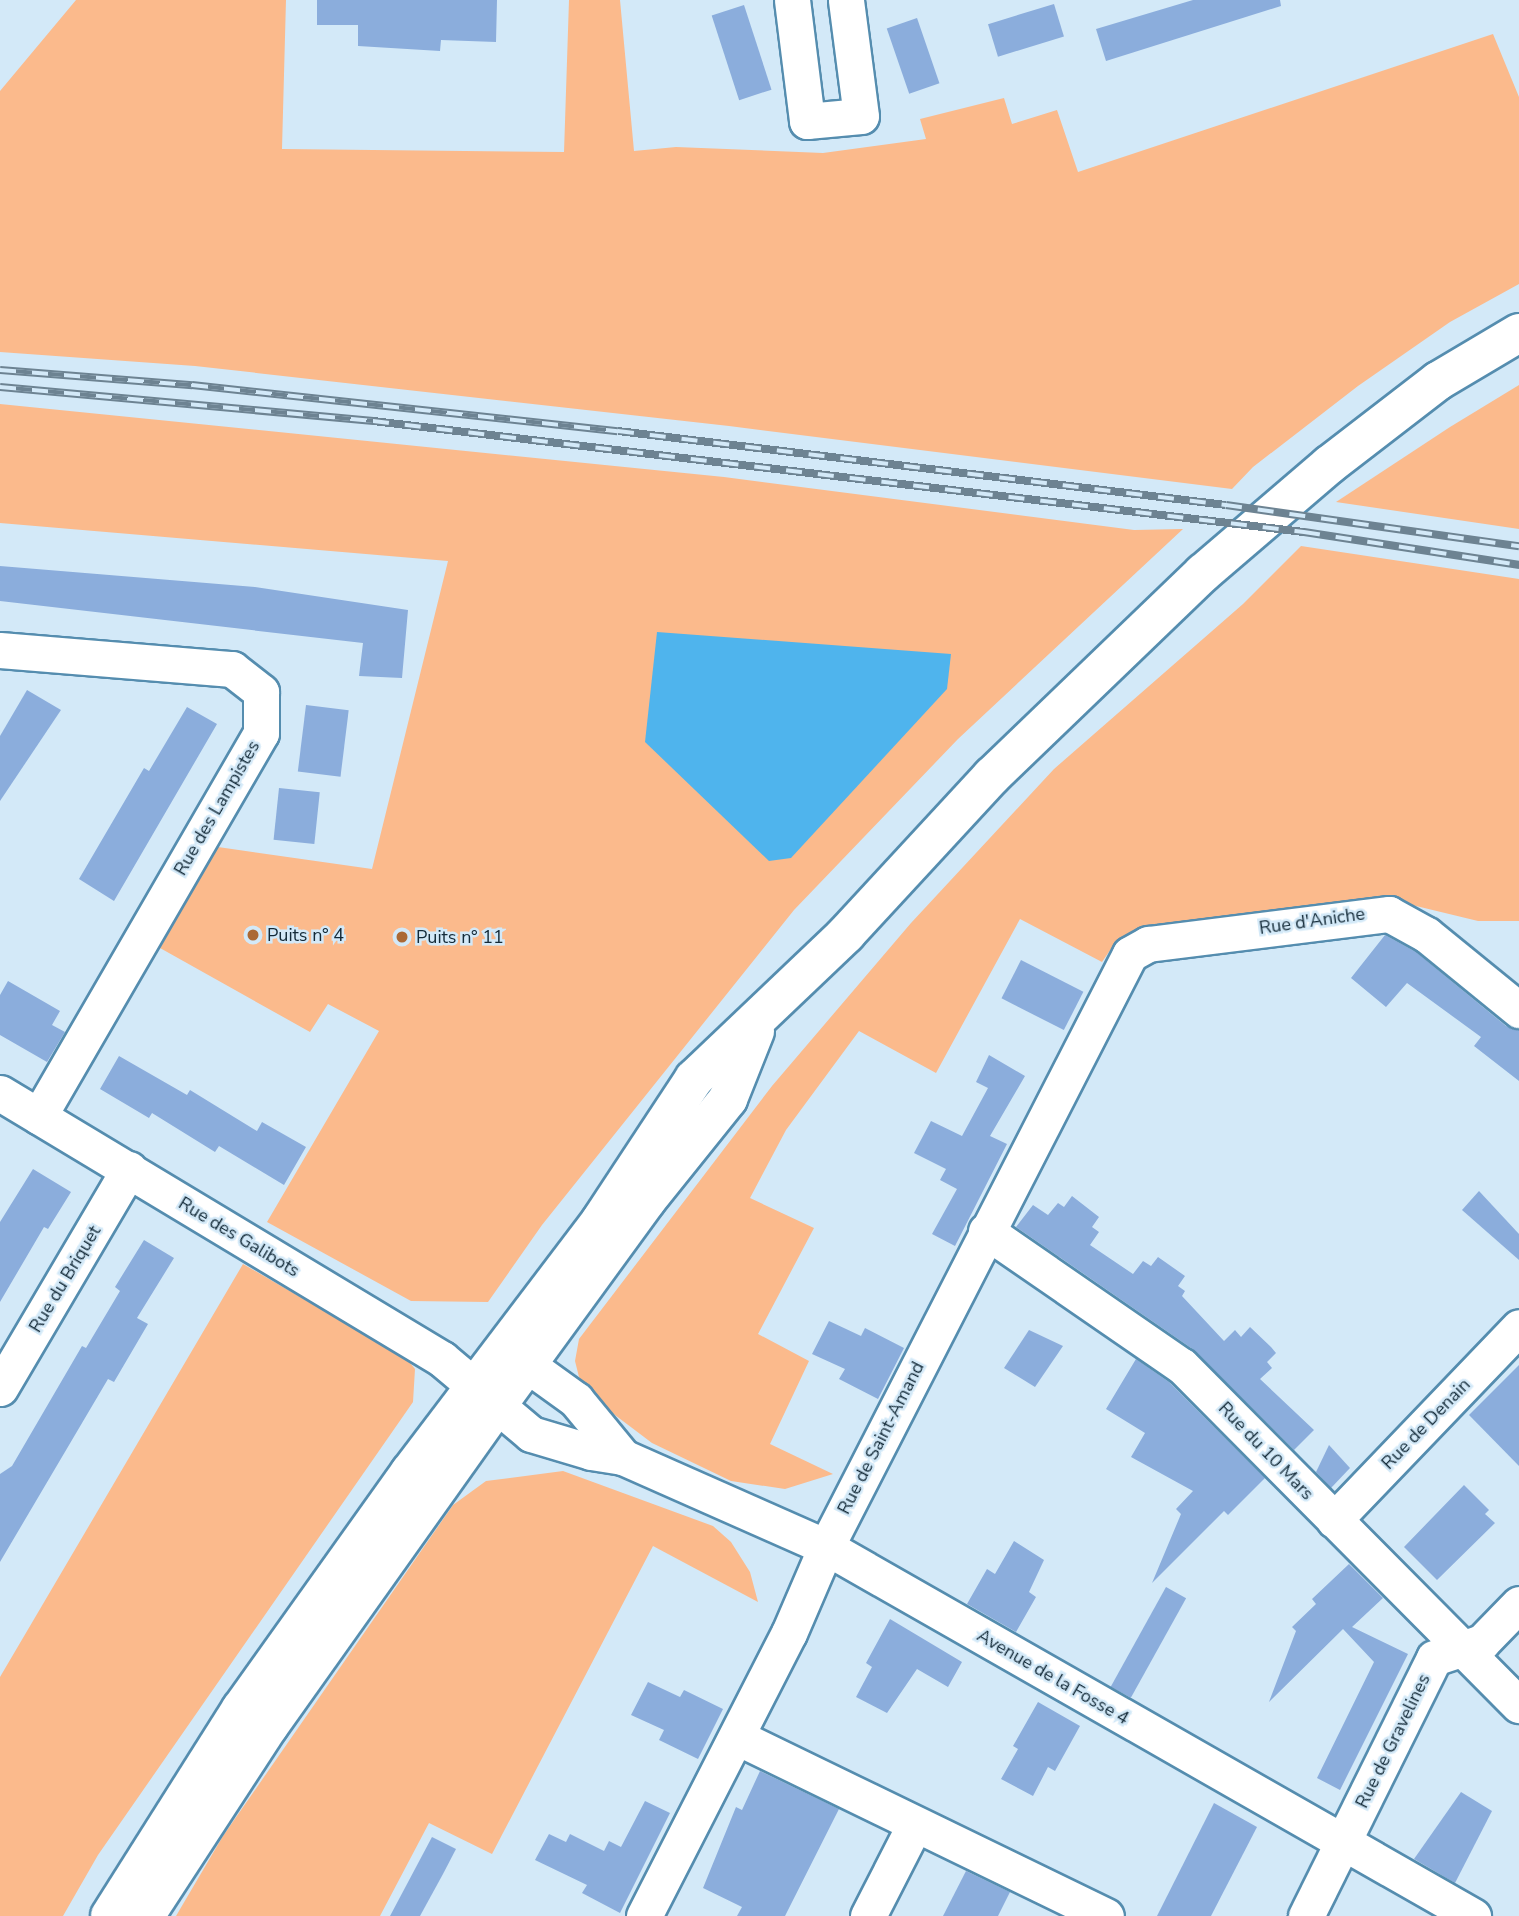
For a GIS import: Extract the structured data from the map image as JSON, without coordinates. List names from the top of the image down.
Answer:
{
  "streets": {
    "street": [
      "Rue des Lampistes",
      "Rue d'Aniche",
      "Rue des Galibots",
      "Rue du Briquet",
      "Rue de Denain",
      "Rue de Saint-Amand",
      "Rue du 10 Mars",
      "Avenue de la Fosse 4",
      "Rue de Gravelines"
    ]
  },
  "crossings": [
    ["Rue des Lampistes", "Rue des Galibots"],
    ["Rue d'Aniche", "Rue de Saint-Amand"],
    ["Rue des Galibots", "Rue du Briquet"],
    ["Rue des Galibots", "Avenue de la Fosse 4"],
    ["Rue de Denain", "Rue du 10 Mars"],
    ["Rue de Saint-Amand", "Rue du 10 Mars"],
    ["Rue de Saint-Amand", "Avenue de la Fosse 4"],
    ["Rue du 10 Mars", "Rue de Gravelines"],
    ["Avenue de la Fosse 4", "Rue de Gravelines"]
  ],
  "places": ["Puits n° 4", "Puits n° 11"]
}
